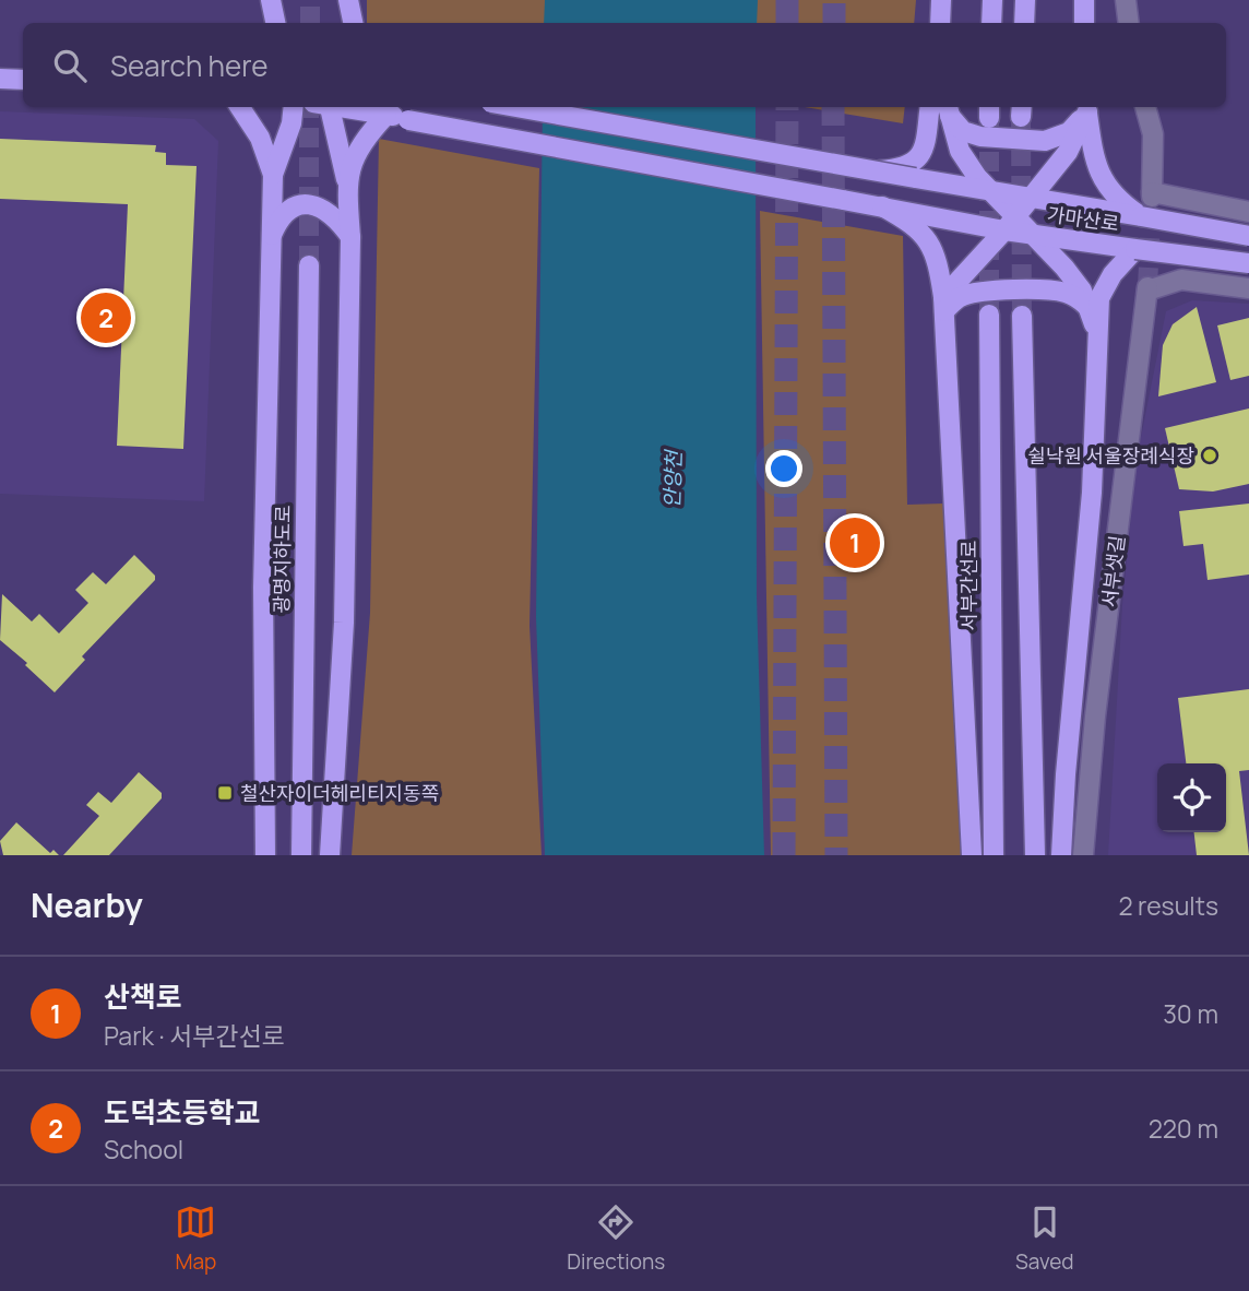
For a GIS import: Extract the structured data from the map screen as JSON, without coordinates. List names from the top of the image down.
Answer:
{
  "streets": {
    "main road": ["가마산로", "광명지하도로", "서부간선로"],
    "street": ["서부샛길"]
  },
  "water": ["안양천"],
  "places": {
    "other": ["쉴낙원 서울장례식장"],
    "transit": ["철산자이더헤리티지동쪽"]
  },
  "page": {
    "search": "Search here",
    "pins": ["2", "1"],
    "heading": ["Nearby", "2 results"],
    "list": [
      {
        "mark": "1",
        "name": "산책로",
        "note": "Park · 서부간선로",
        "value": "30 m"
      },
      {
        "mark": "2",
        "name": "도덕초등학교",
        "note": "School",
        "value": "220 m"
      }
    ],
    "nav": ["Map", "Directions", "Saved"]
  }
}
